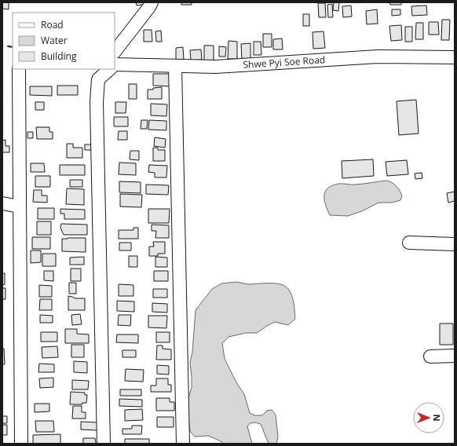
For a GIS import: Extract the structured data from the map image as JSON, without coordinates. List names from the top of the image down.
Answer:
{
  "streets": {
    "street": ["Shwe Pyi Soe Road"]
  },
  "legend": ["Road", "Water", "Building"],
  "north": "right"
}
